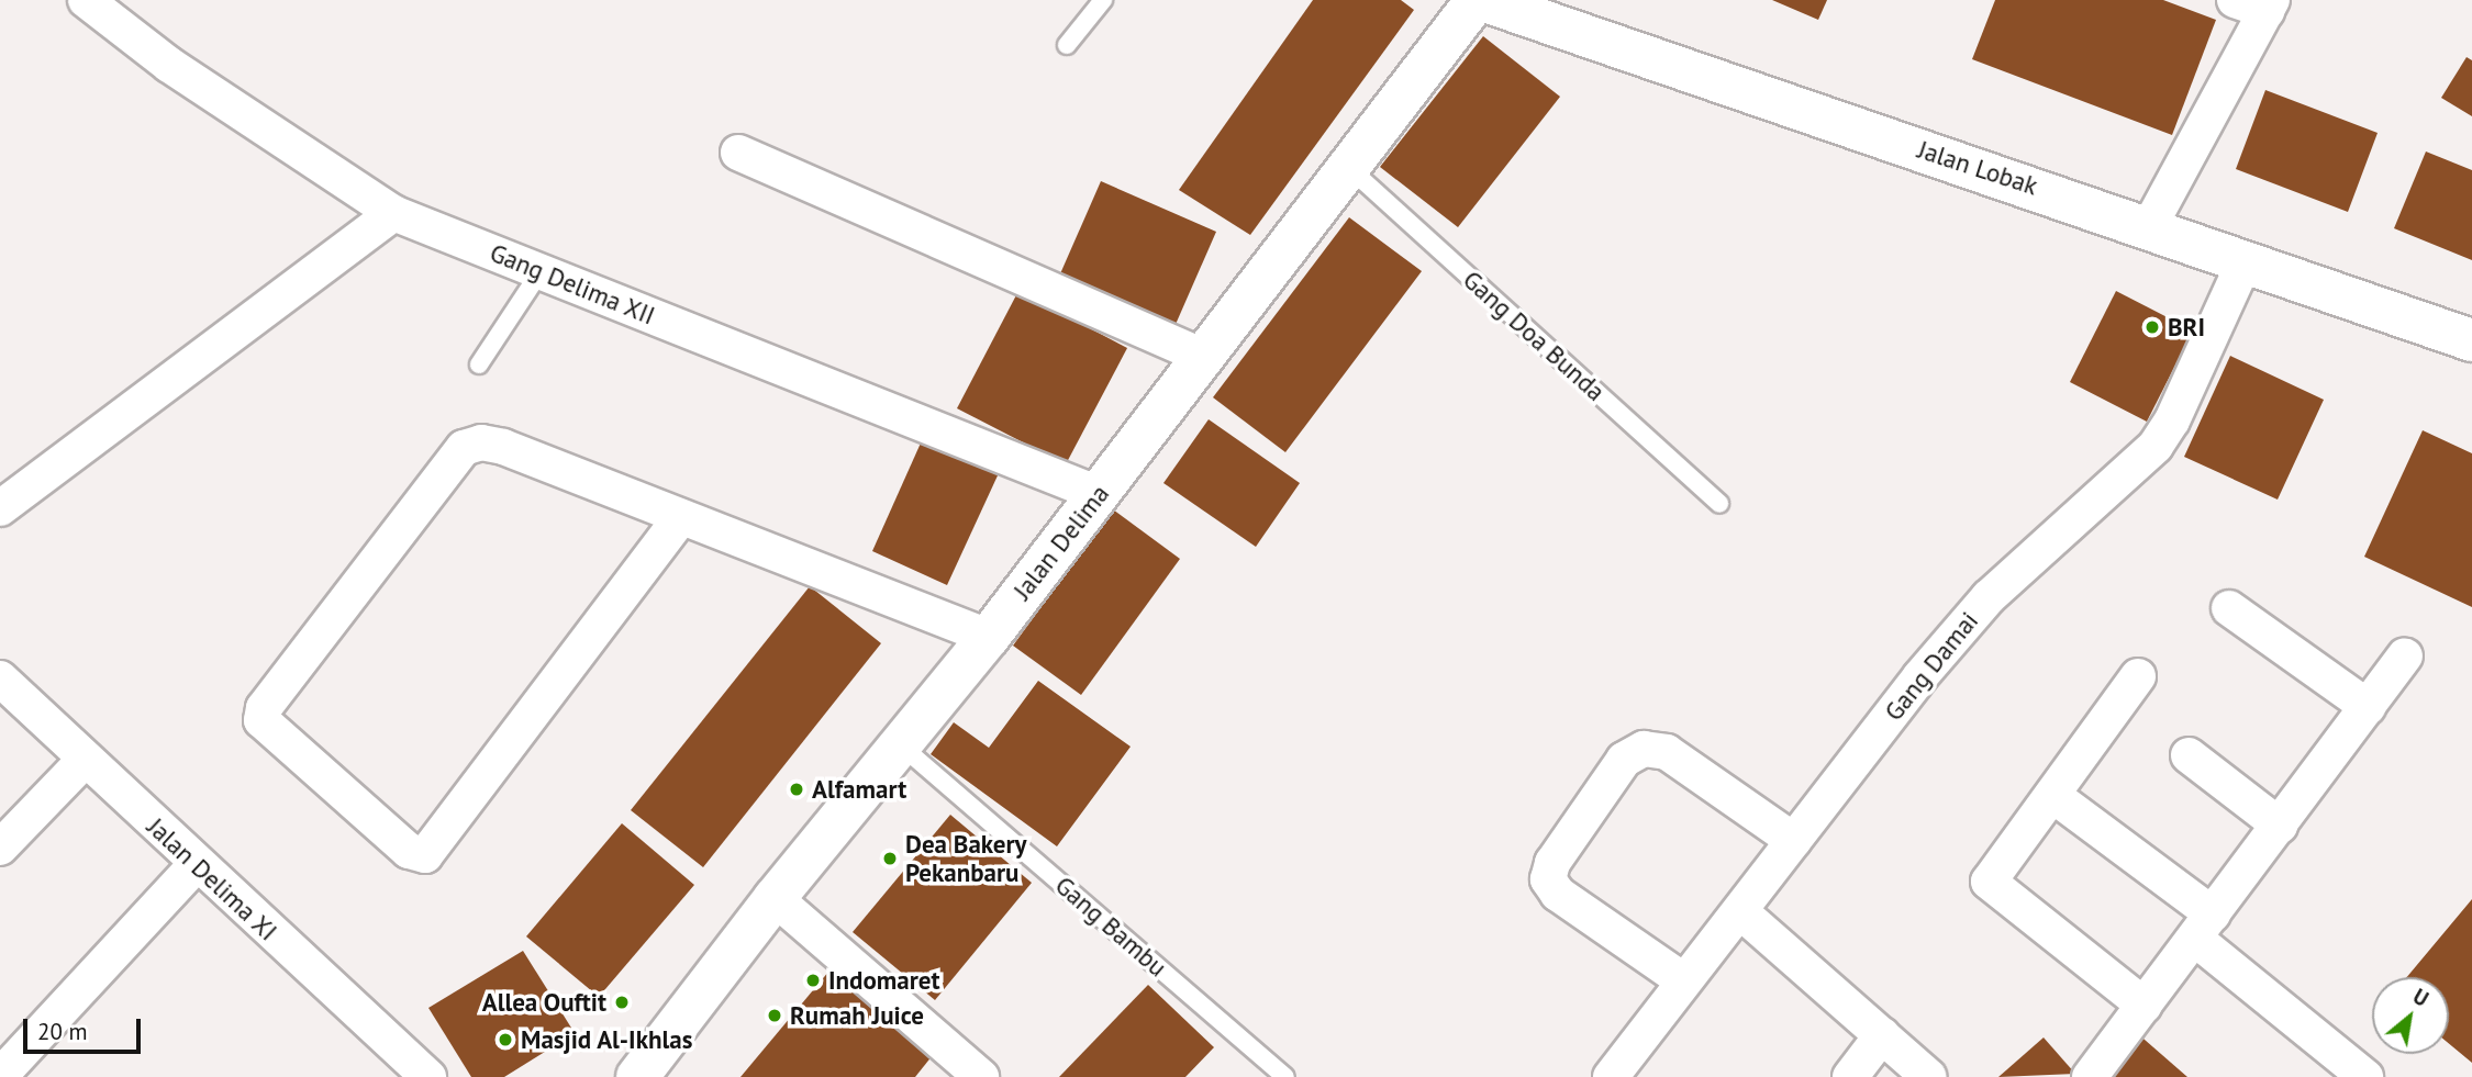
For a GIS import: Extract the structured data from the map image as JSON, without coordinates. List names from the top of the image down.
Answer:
{
  "streets": {
    "main road": ["Jalan Lobak", "Jalan Delima"],
    "street": ["Gang Delima XII", "Gang Damai", "Jalan Delima XI"],
    "lane": ["Gang Doa Bunda", "Gang Bambu"]
  },
  "crossings": [
    ["Jalan Lobak", "Jalan Delima"],
    ["Jalan Lobak", "Gang Damai"],
    ["Gang Delima XII", "Jalan Delima"],
    ["Gang Doa Bunda", "Jalan Delima"],
    ["Jalan Delima", "Gang Bambu"]
  ],
  "places": [
    "BRI",
    "Alfamart",
    "Dea Bakery Pekanbaru",
    "Indomaret",
    "Allea Ouftit",
    "Rumah Juice",
    "Masjid Al-Ikhlas"
  ],
  "scale_bar": "20 m",
  "north": "top right"
}
